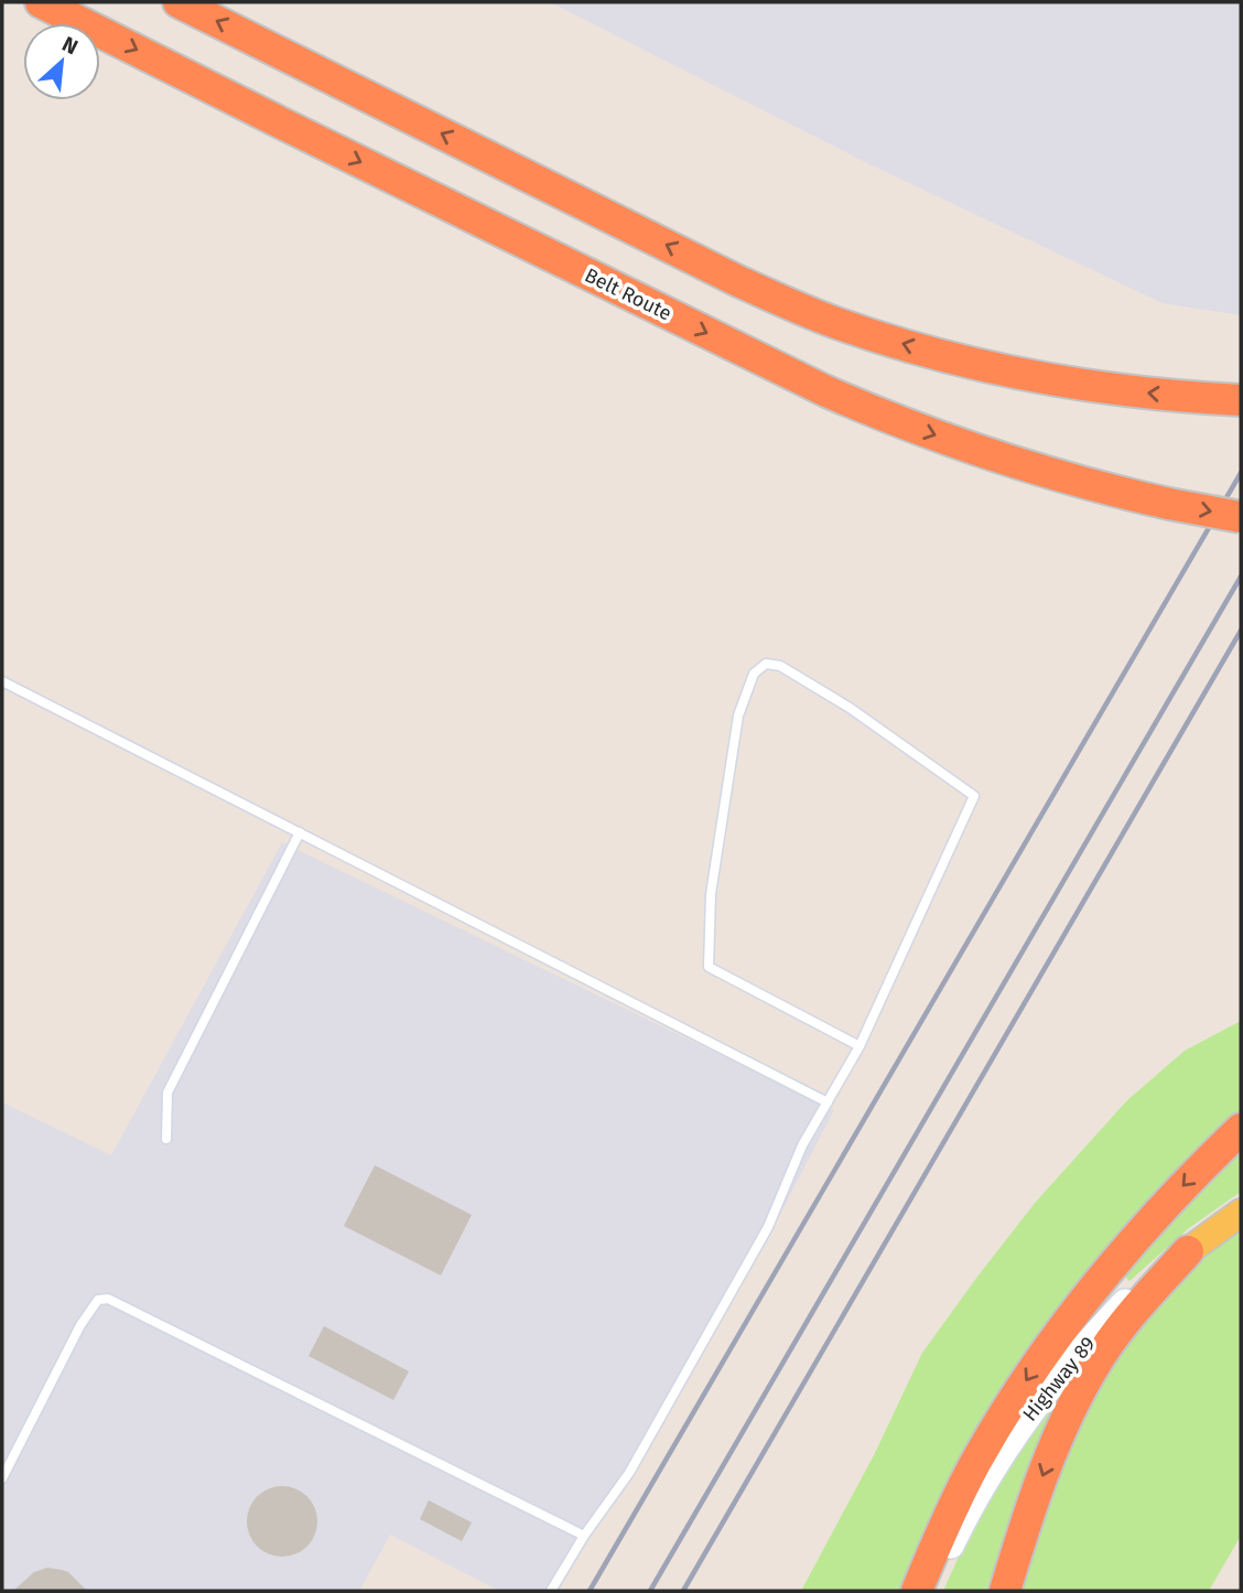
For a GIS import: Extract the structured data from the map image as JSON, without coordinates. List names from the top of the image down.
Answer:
{
  "streets": {
    "highway": ["Belt Route"],
    "main road": ["Highway 89"]
  },
  "north": "top right"
}
